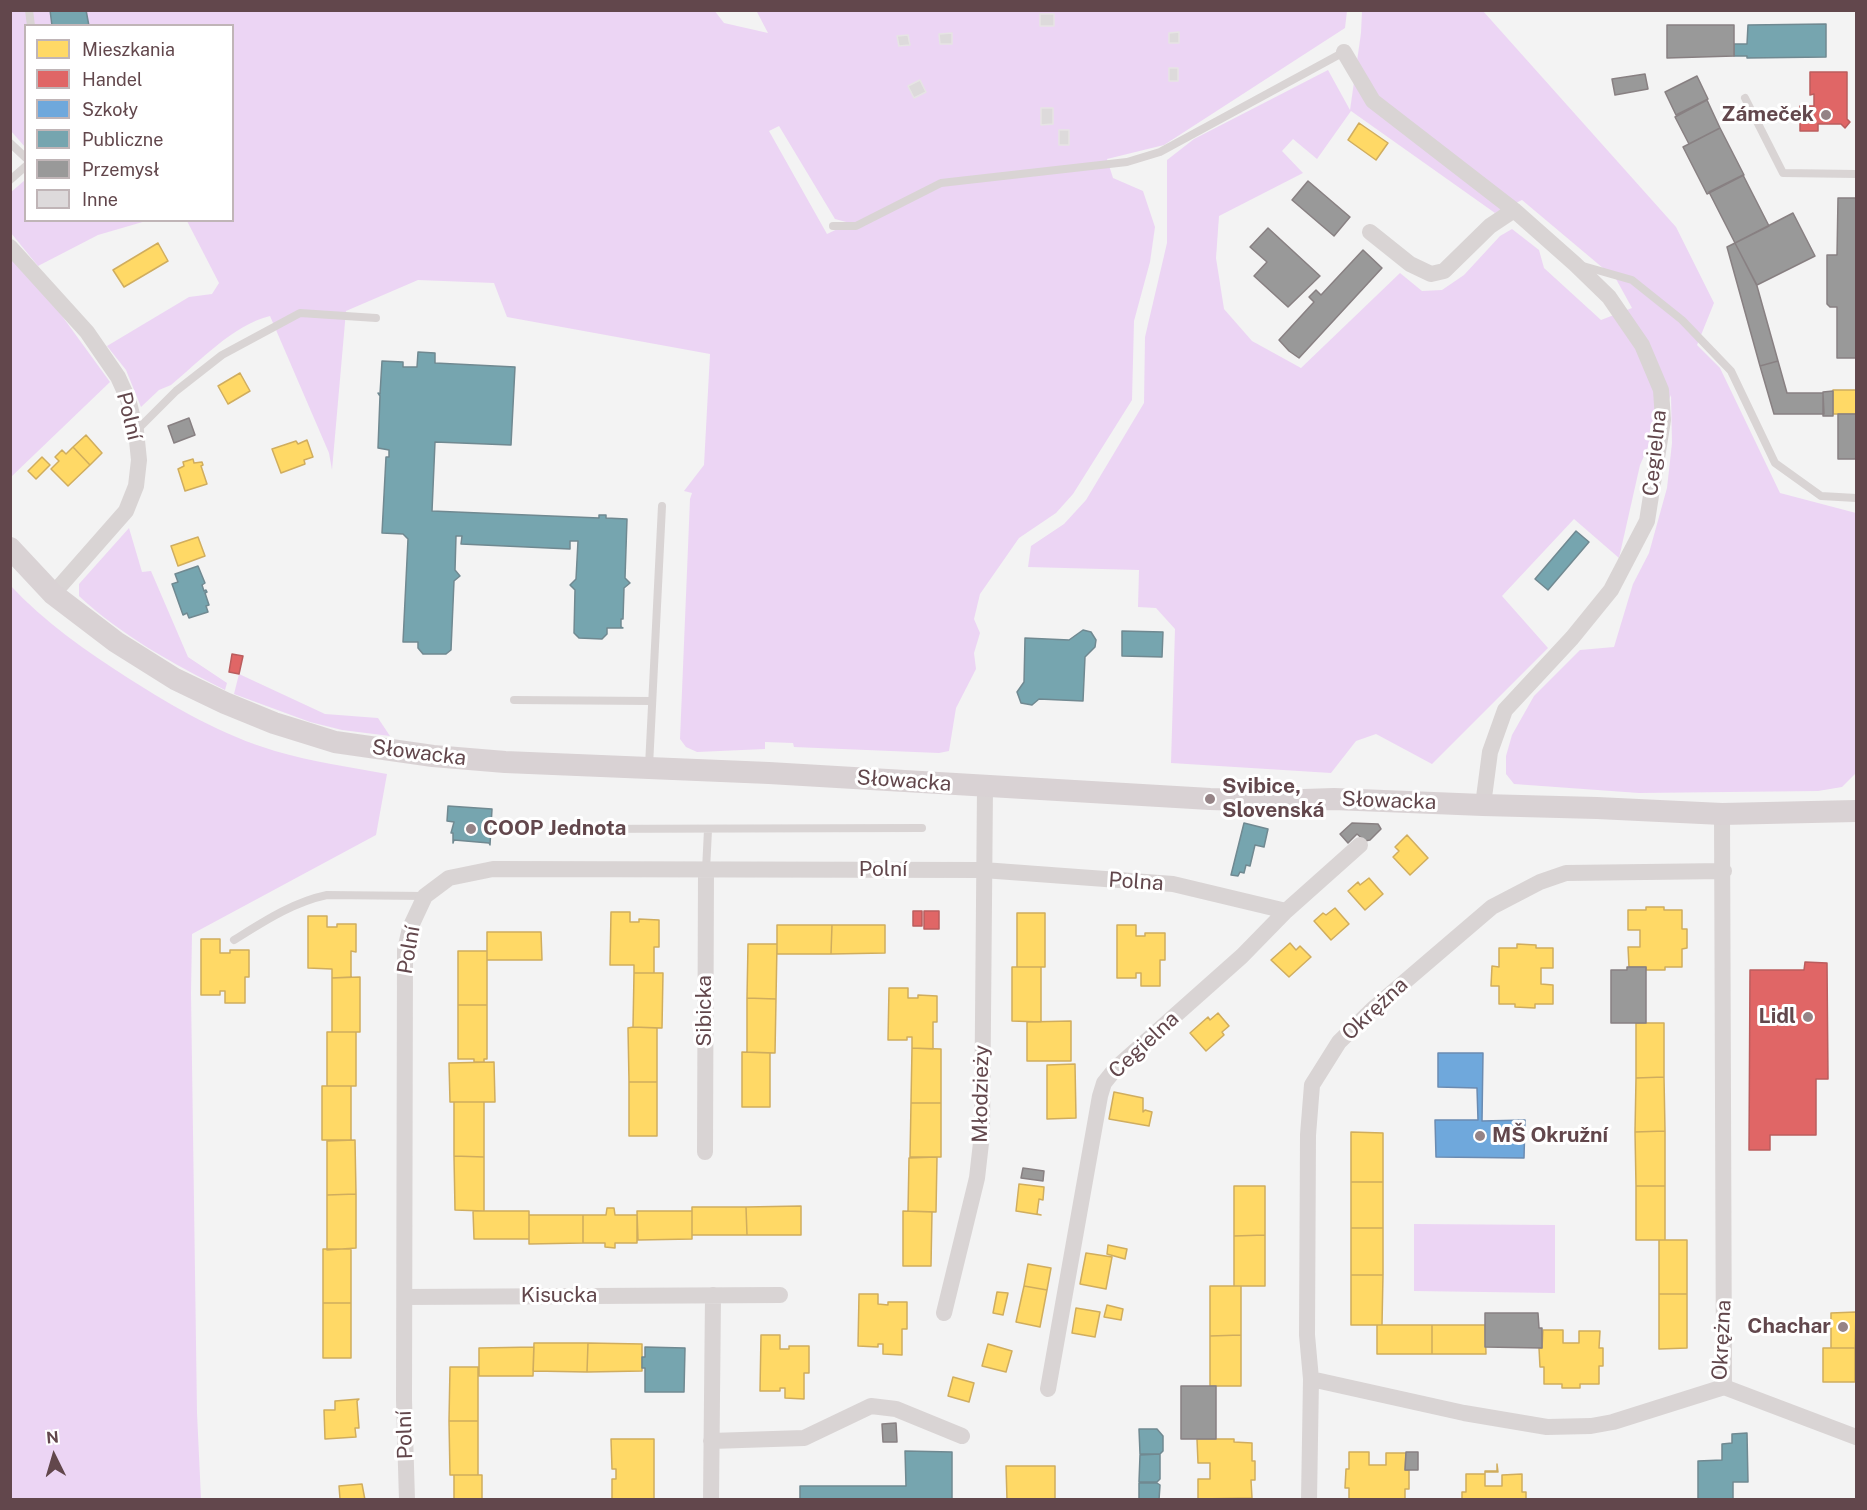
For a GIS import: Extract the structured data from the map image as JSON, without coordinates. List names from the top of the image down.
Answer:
{
  "streets": {
    "street": [
      "Polní",
      "Cegielna",
      "Słowacka",
      "Polna",
      "Okrężna",
      "Sibicka",
      "Młodzieży",
      "Kisucka"
    ]
  },
  "crossings": [
    ["Polní", "Słowacka"],
    ["Polní", "Polna"],
    ["Polní", "Sibicka"],
    ["Polní", "Młodzieży"],
    ["Polní", "Kisucka"],
    ["Cegielna", "Słowacka"],
    ["Cegielna", "Polna"],
    ["Słowacka", "Okrężna"],
    ["Słowacka", "Młodzieży"],
    ["Polna", "Młodzieży"]
  ],
  "places": [
    "Zámeček",
    "Svibice, Slovenská",
    "COOP Jednota",
    "Lidl",
    "MŠ Okružní",
    "Chachar"
  ],
  "legend": [
    "Mieszkania",
    "Handel",
    "Szkoły",
    "Publiczne",
    "Przemysł",
    "Inne"
  ],
  "north": "top"
}
